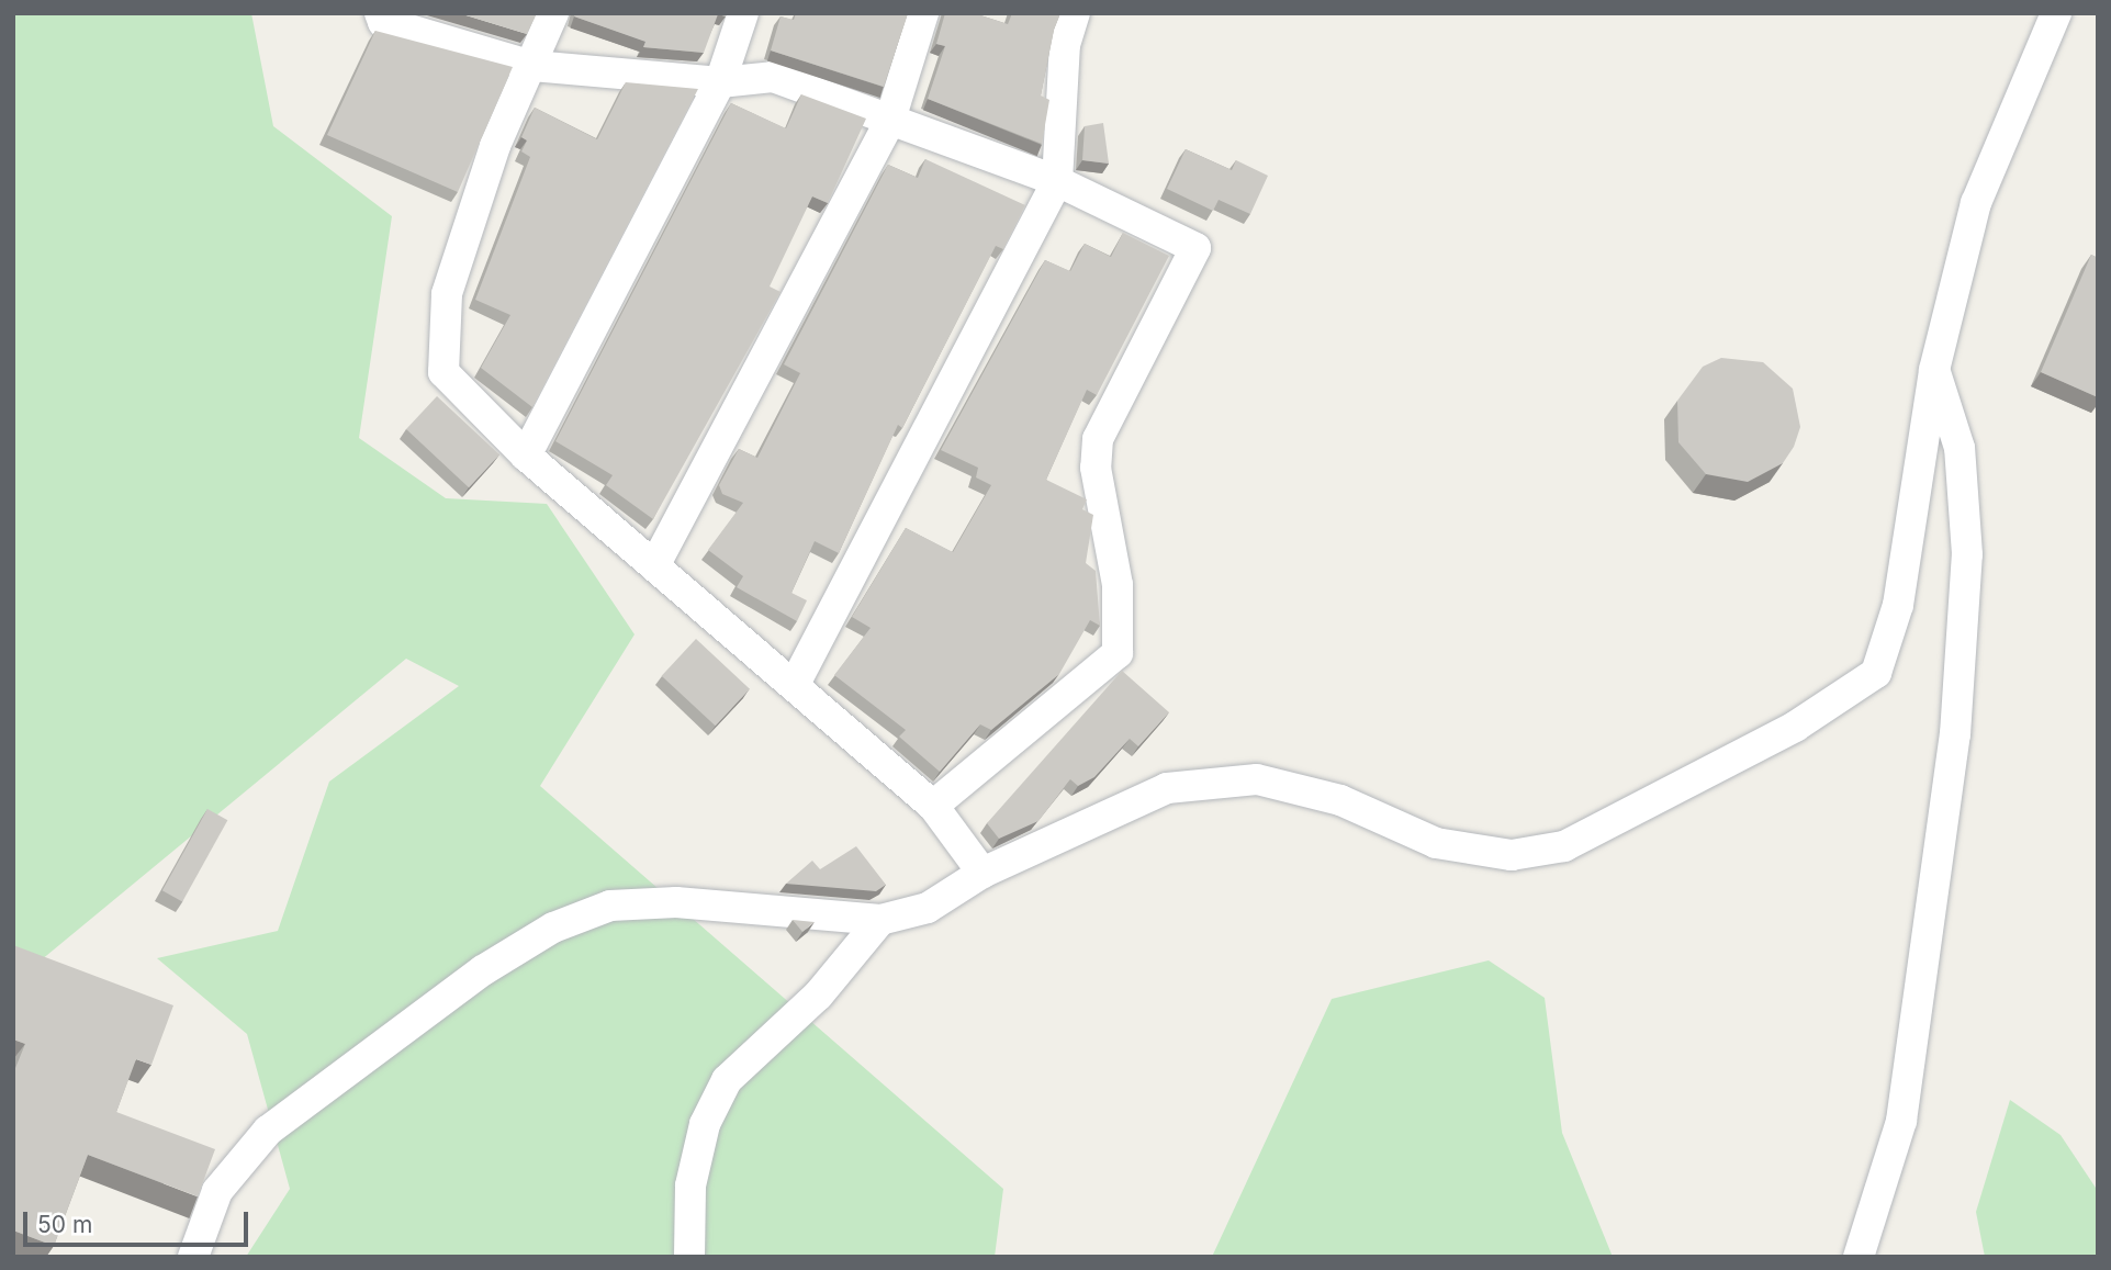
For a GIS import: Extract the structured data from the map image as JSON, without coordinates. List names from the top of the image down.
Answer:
{
  "scale_bar": "50 m"
}
